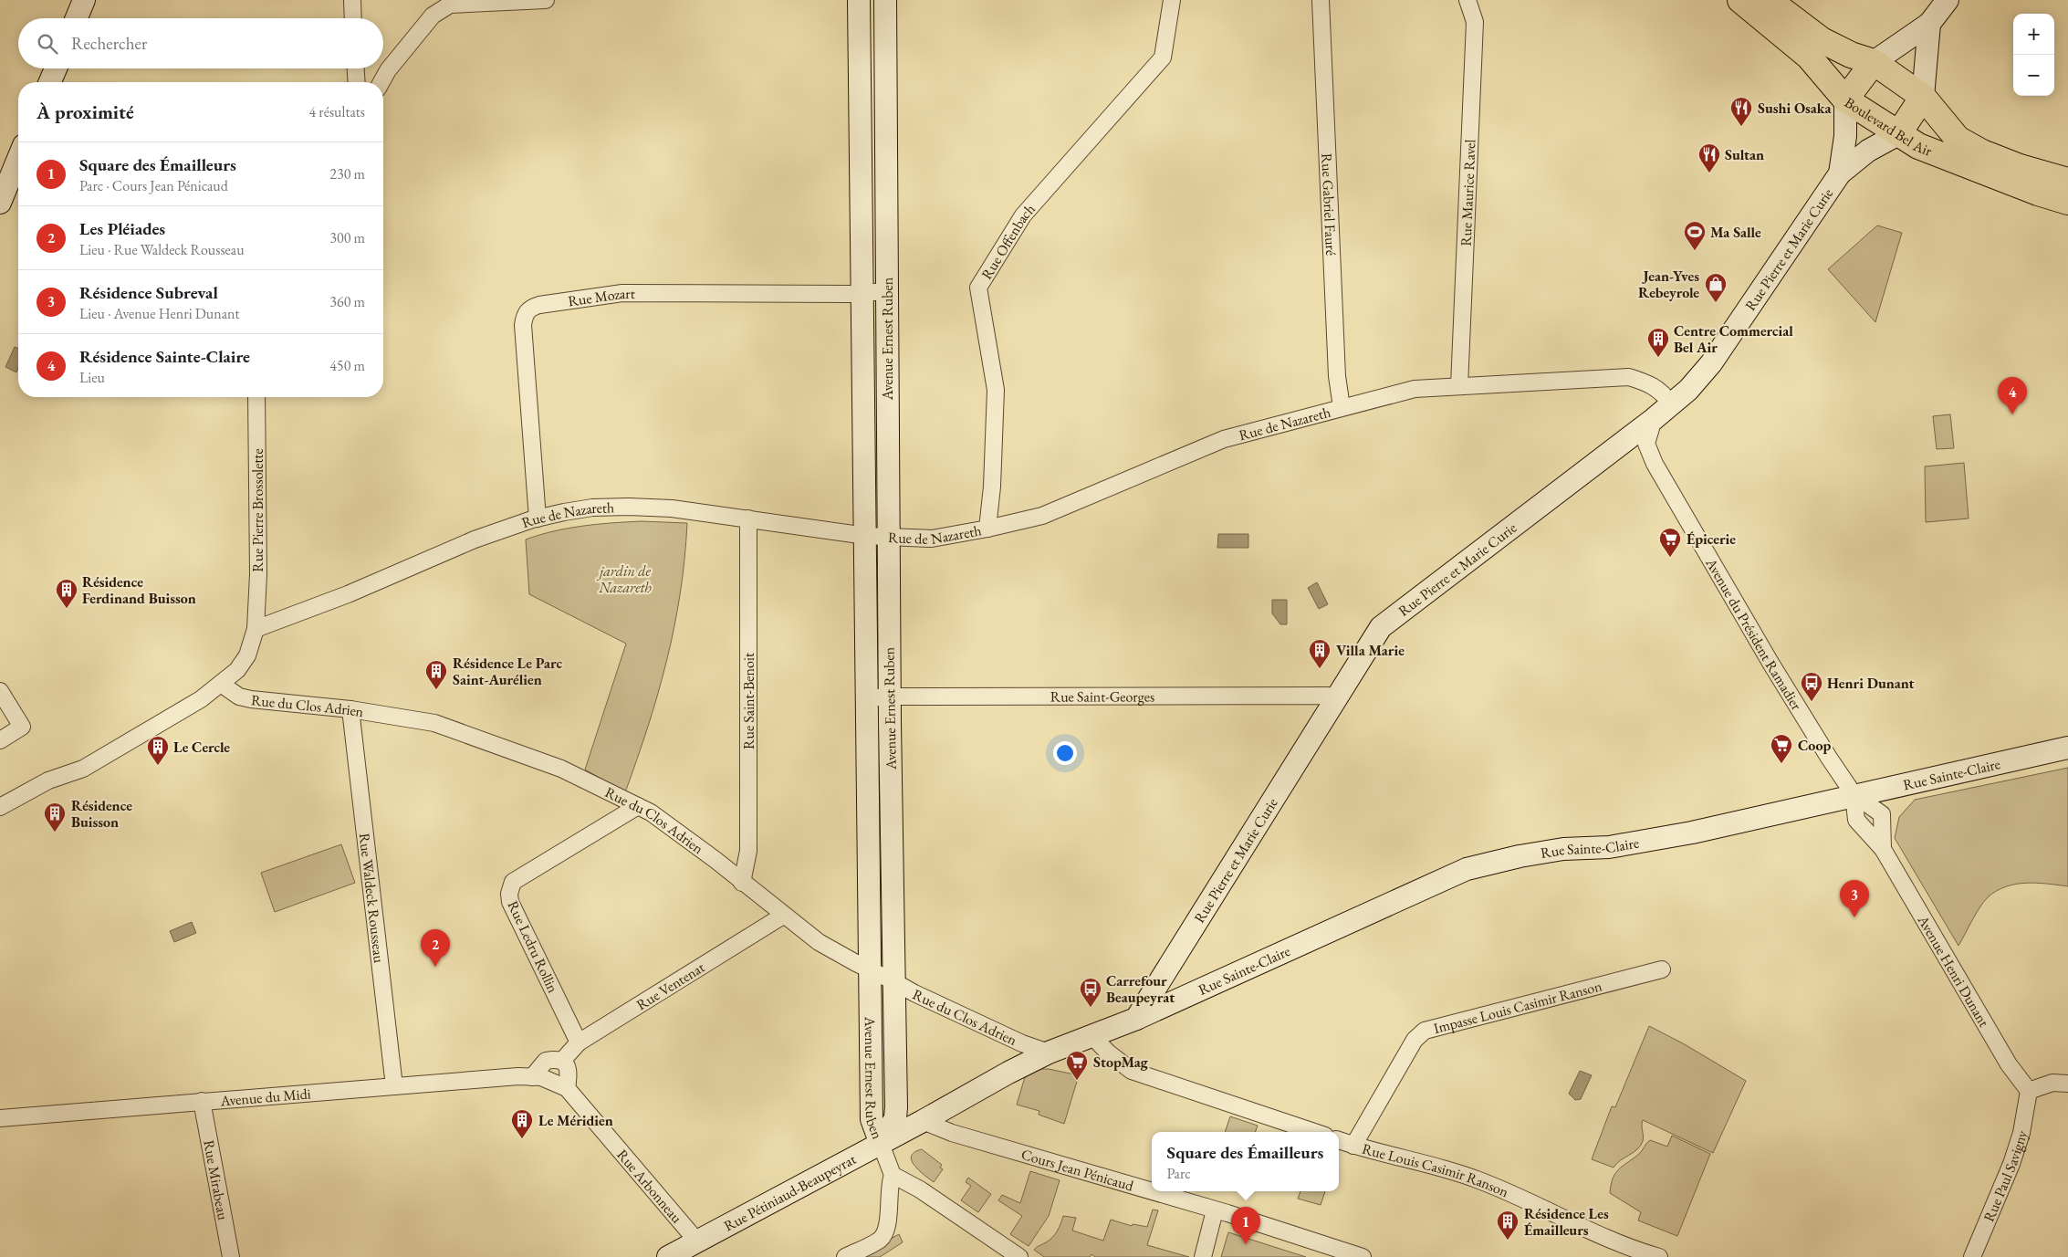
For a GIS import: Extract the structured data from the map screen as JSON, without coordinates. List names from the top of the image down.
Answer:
{
  "streets": {
    "main road": ["Boulevard Bel Air", "Rue Pierre et Marie Curie"],
    "street": [
      "Rue Maurice Ravel",
      "Rue Gabriel Fauré",
      "Rue Offenbach",
      "Rue Mozart",
      "Avenue Ernest Ruben",
      "Rue de Nazareth",
      "Rue Pierre Brossolette",
      "Avenue du Président Ramadier",
      "Rue Saint-Georges",
      "Rue Saint-Benoit",
      "Rue du Clos Adrien",
      "Rue Sainte-Claire",
      "Rue Waldeck Rousseau",
      "Rue Ledru Rollin",
      "Avenue Henri Dunant",
      "Rue Ventenat",
      "Impasse Louis Casimir Ranson",
      "Avenue du Midi",
      "Cours Jean Pénicaud",
      "Rue Louis Casimir Ranson",
      "Rue Paul Savigny",
      "Rue Mirabeau",
      "Rue Arbonneau",
      "Rue Pétiniaud-Beaupeyrat"
    ]
  },
  "crossings": [
    ["Boulevard Bel Air", "Rue Pierre et Marie Curie"],
    ["Rue Maurice Ravel", "Rue de Nazareth"],
    ["Rue Gabriel Fauré", "Rue de Nazareth"],
    ["Rue Offenbach", "Rue de Nazareth"],
    ["Rue Pierre et Marie Curie", "Rue de Nazareth"],
    ["Rue Pierre et Marie Curie", "Avenue du Président Ramadier"],
    ["Rue Pierre et Marie Curie", "Rue Saint-Georges"],
    ["Rue Pierre et Marie Curie", "Rue Sainte-Claire"],
    ["Rue Mozart", "Avenue Ernest Ruben"],
    ["Rue Mozart", "Rue de Nazareth"],
    ["Avenue Ernest Ruben", "Rue de Nazareth"],
    ["Avenue Ernest Ruben", "Rue Saint-Georges"],
    ["Avenue Ernest Ruben", "Rue du Clos Adrien"],
    ["Avenue Ernest Ruben", "Rue Pétiniaud-Beaupeyrat"],
    ["Rue de Nazareth", "Rue Pierre Brossolette"],
    ["Rue de Nazareth", "Rue Saint-Benoit"],
    ["Avenue du Président Ramadier", "Rue Sainte-Claire"],
    ["Avenue du Président Ramadier", "Avenue Henri Dunant"],
    ["Rue Saint-Benoit", "Rue du Clos Adrien"],
    ["Rue du Clos Adrien", "Rue Waldeck Rousseau"],
    ["Rue du Clos Adrien", "Rue Ledru Rollin"],
    ["Rue du Clos Adrien", "Rue Ventenat"],
    ["Rue du Clos Adrien", "Rue Pétiniaud-Beaupeyrat"],
    ["Rue Sainte-Claire", "Avenue Henri Dunant"],
    ["Rue Waldeck Rousseau", "Avenue du Midi"],
    ["Rue Ledru Rollin", "Rue Ventenat"],
    ["Avenue Henri Dunant", "Rue Paul Savigny"],
    ["Impasse Louis Casimir Ranson", "Rue Louis Casimir Ranson"],
    ["Avenue du Midi", "Rue Mirabeau"],
    ["Avenue du Midi", "Rue Arbonneau"],
    ["Cours Jean Pénicaud", "Rue Pétiniaud-Beaupeyrat"],
    ["Rue Arbonneau", "Rue Pétiniaud-Beaupeyrat"]
  ],
  "parks": ["jardin de Nazareth"],
  "places": {
    "restaurant": ["Sushi Osaka", "Sultan"],
    "sports": ["Ma Salle"],
    "shop": ["Jean-Yves Rebeyrole"],
    "building": [
      "Centre Commercial Bel Air",
      "Résidence Ferdinand Buisson",
      "Villa Marie",
      "Résidence Le Parc Saint-Aurélien",
      "Le Cercle",
      "Résidence Buisson",
      "Le Méridien",
      "Résidence Les Émailleurs"
    ],
    "supermarket": ["Épicerie", "Coop", "StopMag"],
    "bus stop": ["Henri Dunant", "Carrefour Beaupeyrat"]
  },
  "page": {
    "map_buttons": ["+", "−"],
    "search": "Rechercher",
    "heading": ["À proximité", "4 résultats"],
    "list": [
      {
        "mark": "1",
        "name": "Square des Émailleurs",
        "note": "Parc · Cours Jean Pénicaud",
        "value": "230 m"
      },
      {
        "mark": "2",
        "name": "Les Pléiades",
        "note": "Lieu · Rue Waldeck Rousseau",
        "value": "300 m"
      },
      {
        "mark": "3",
        "name": "Résidence Subreval",
        "note": "Lieu · Avenue Henri Dunant",
        "value": "360 m"
      },
      {
        "mark": "4",
        "name": "Résidence Sainte-Claire",
        "note": "Lieu",
        "value": "450 m"
      }
    ],
    "pins": [
      "4",
      "3",
      "2",
      "1"
    ],
    "popup": ["Square des Émailleurs", "Parc"]
  }
}
